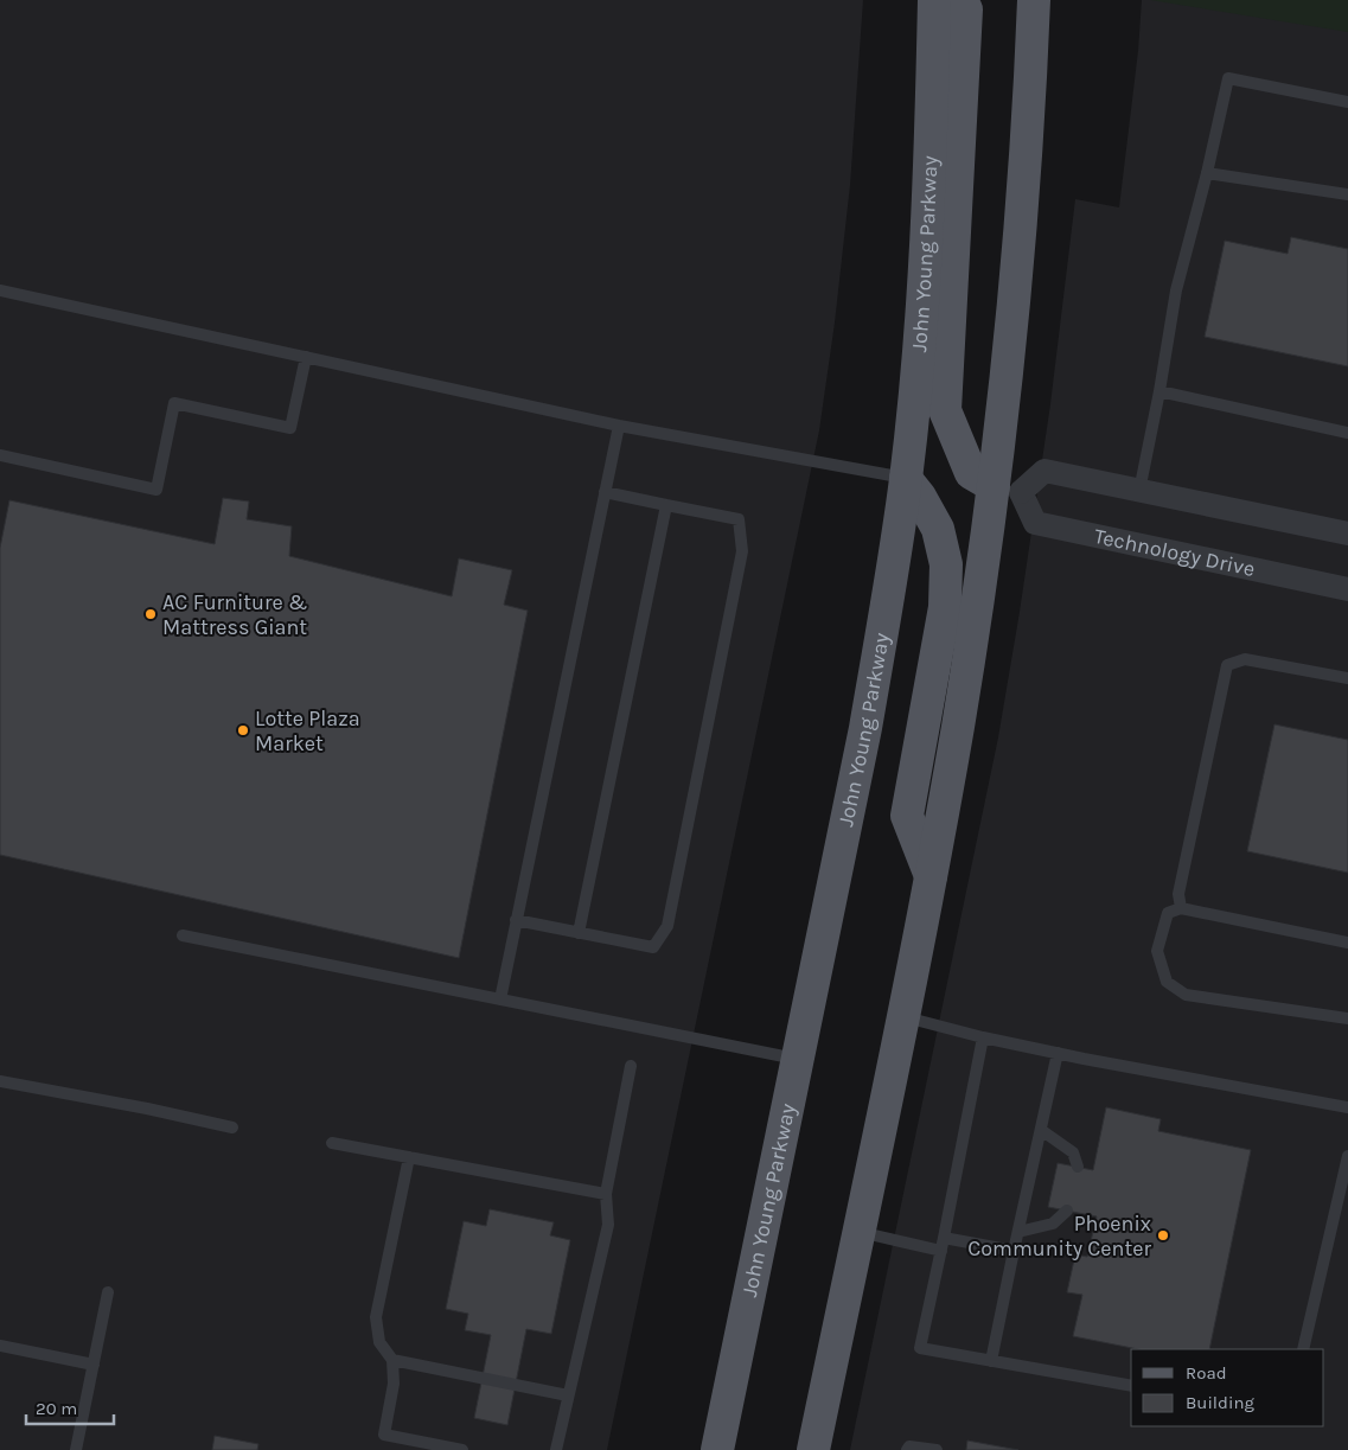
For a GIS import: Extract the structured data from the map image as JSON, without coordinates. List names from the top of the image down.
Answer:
{
  "streets": {
    "main road": ["John Young Parkway"],
    "street": ["Technology Drive"]
  },
  "places": ["AC Furniture & Mattress Giant", "Lotte Plaza Market", "Phoenix Community Center"],
  "legend": ["Road", "Building"],
  "scale_bar": "20 m"
}
